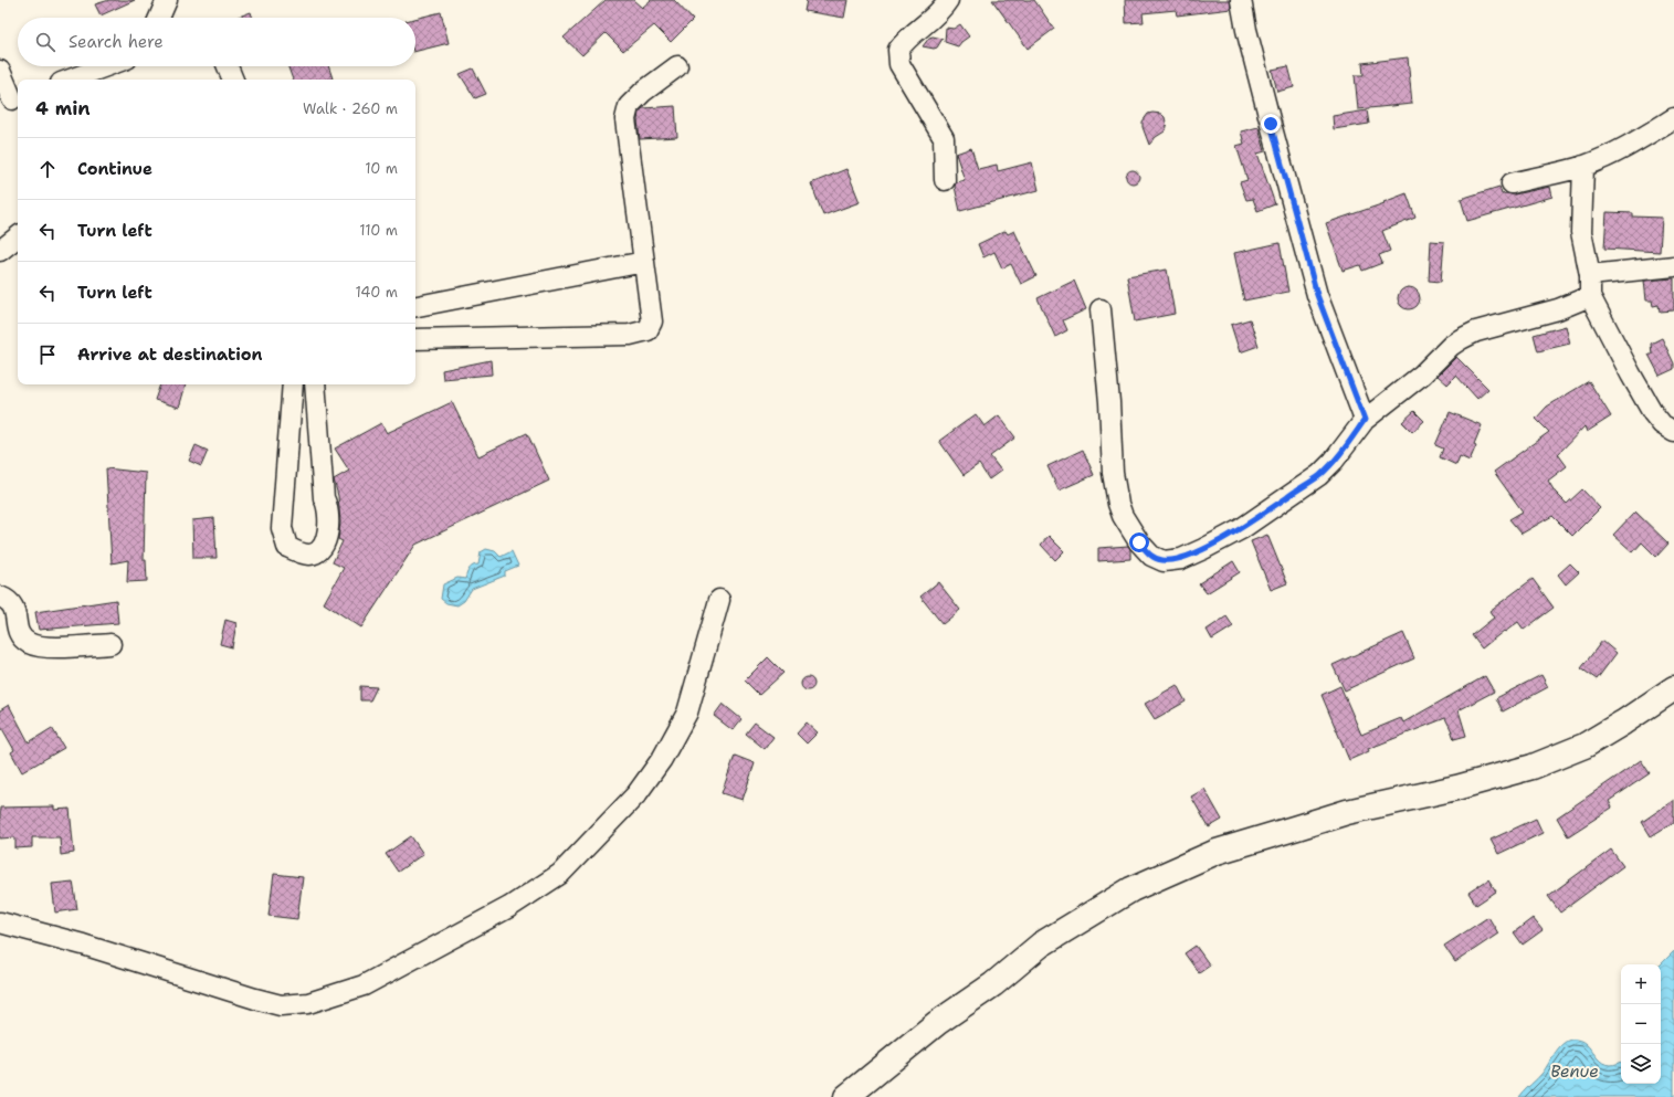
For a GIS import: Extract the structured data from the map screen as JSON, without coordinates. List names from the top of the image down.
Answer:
{
  "water": ["Benue"],
  "page": {
    "search": "Search here",
    "heading": ["4 min", "Walk · 260 m"],
    "list": [
      ["Continue", "10 m"],
      ["Turn left", "110 m"],
      ["Turn left", "140 m"],
      "Arrive at destination"
    ],
    "map_buttons": ["+", "−"]
  }
}
